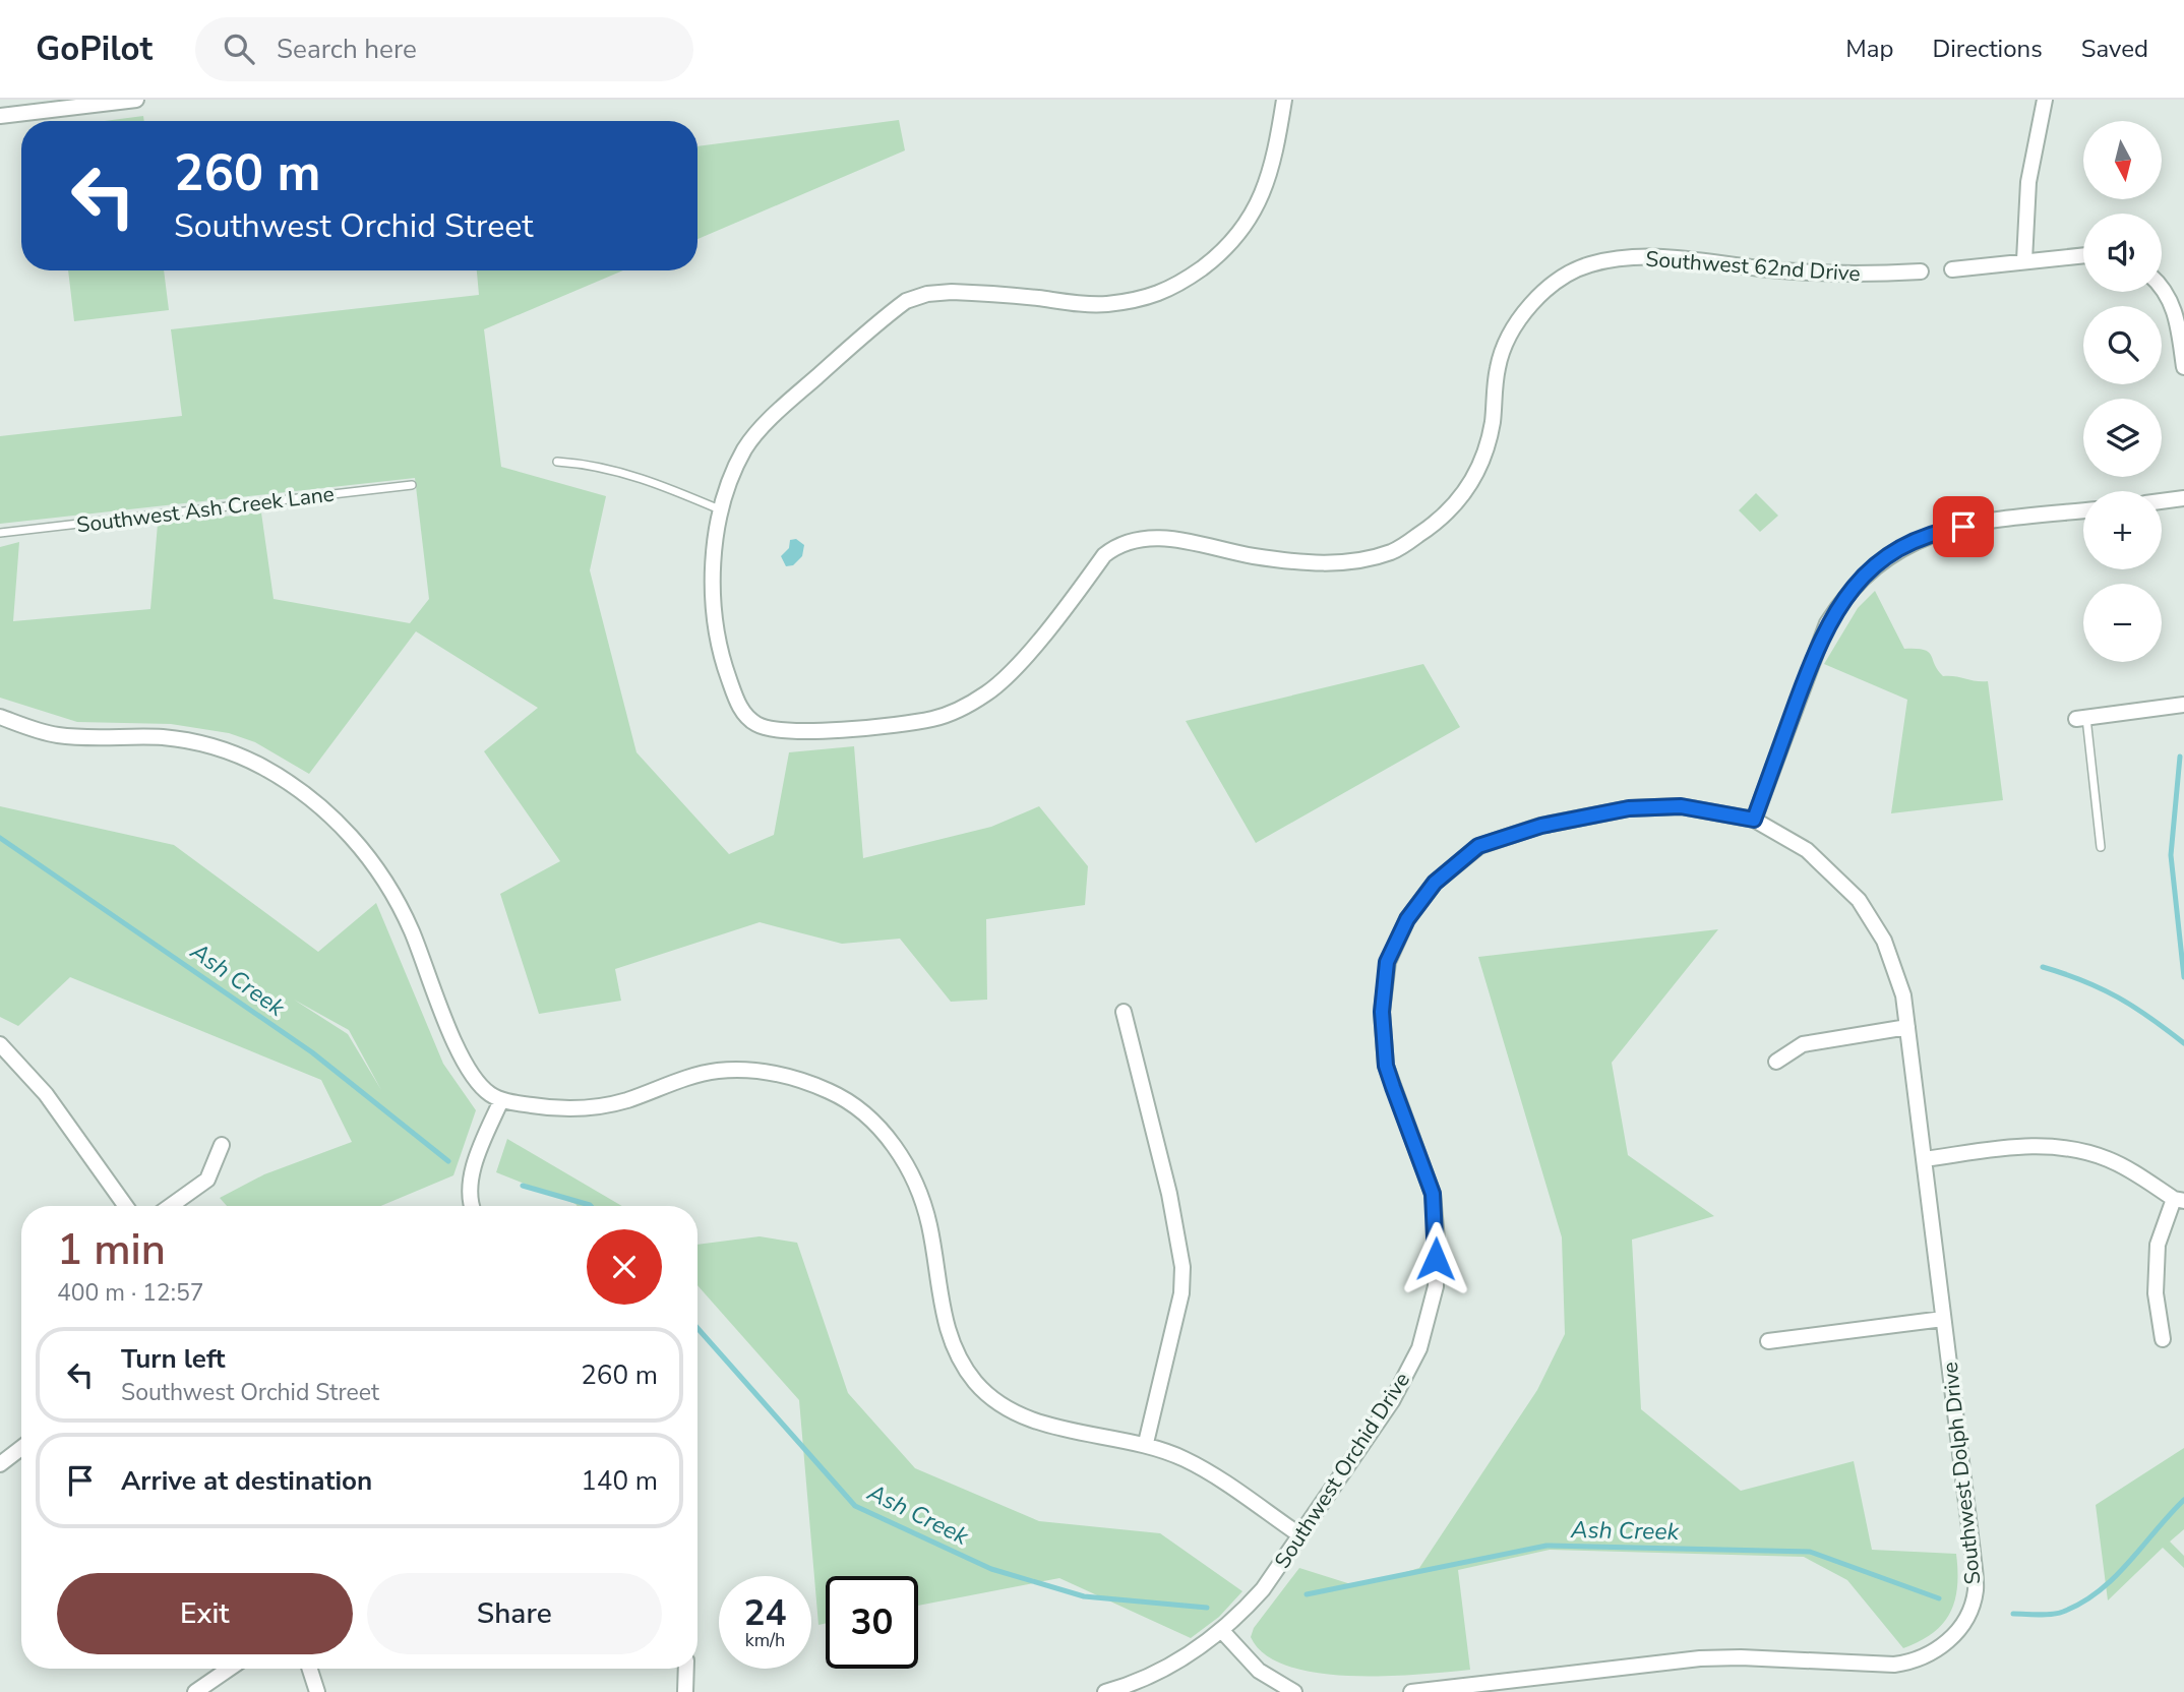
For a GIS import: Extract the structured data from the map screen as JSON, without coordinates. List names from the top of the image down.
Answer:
{
  "streets": {
    "street": ["Southwest 62nd Drive", "Southwest Orchid Drive", "Southwest Dolph Drive"],
    "lane": ["Southwest Ash Creek Lane"]
  },
  "crossings": [
    ["Southwest Orchid Drive", "Southwest Dolph Drive"]
  ],
  "water": ["Ash Creek"],
  "north": "bottom",
  "page": {
    "header": "GoPilot",
    "search": "Search here",
    "nav": ["Map", "Directions", "Saved"],
    "map_buttons": ["+", "−"],
    "turn": ["260 m", "Southwest Orchid Street"],
    "heading": ["1 min", "400 m · 12:57"],
    "list": [
      {
        "name": "Turn left",
        "note": "Southwest Orchid Street",
        "value": "260 m"
      },
      {
        "name": "Arrive at destination",
        "value": "140 m"
      }
    ],
    "buttons": ["Exit", "Share"],
    "speed": "24 km/h",
    "limit": "30"
  }
}
